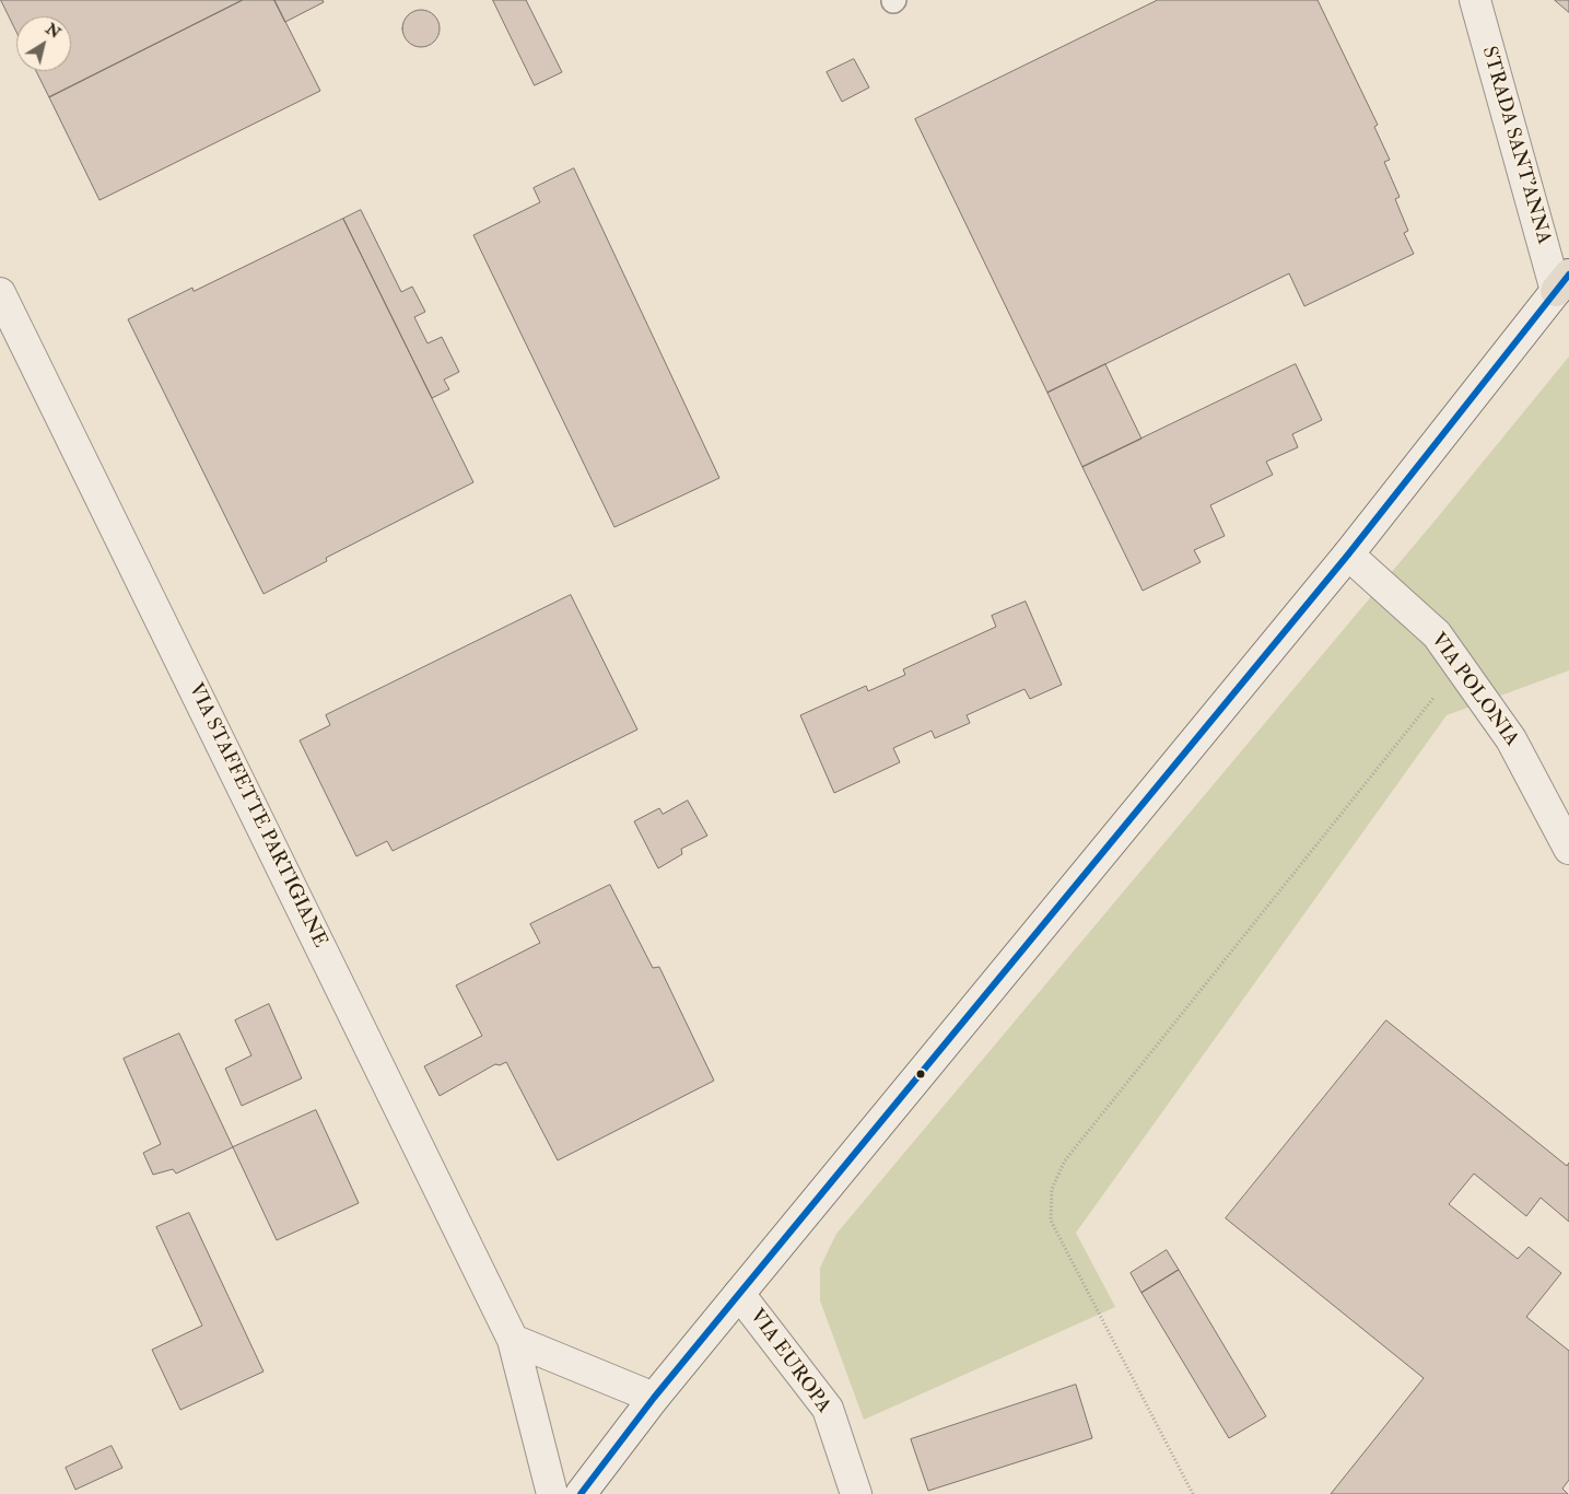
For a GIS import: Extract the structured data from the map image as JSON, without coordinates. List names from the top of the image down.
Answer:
{
  "streets": {
    "street": [
      "STRADA SANT'ANNA",
      "VIA POLONIA",
      "VIA STAFFETTE PARTIGIANE",
      "VIA EUROPA"
    ]
  },
  "north": "top right"
}
